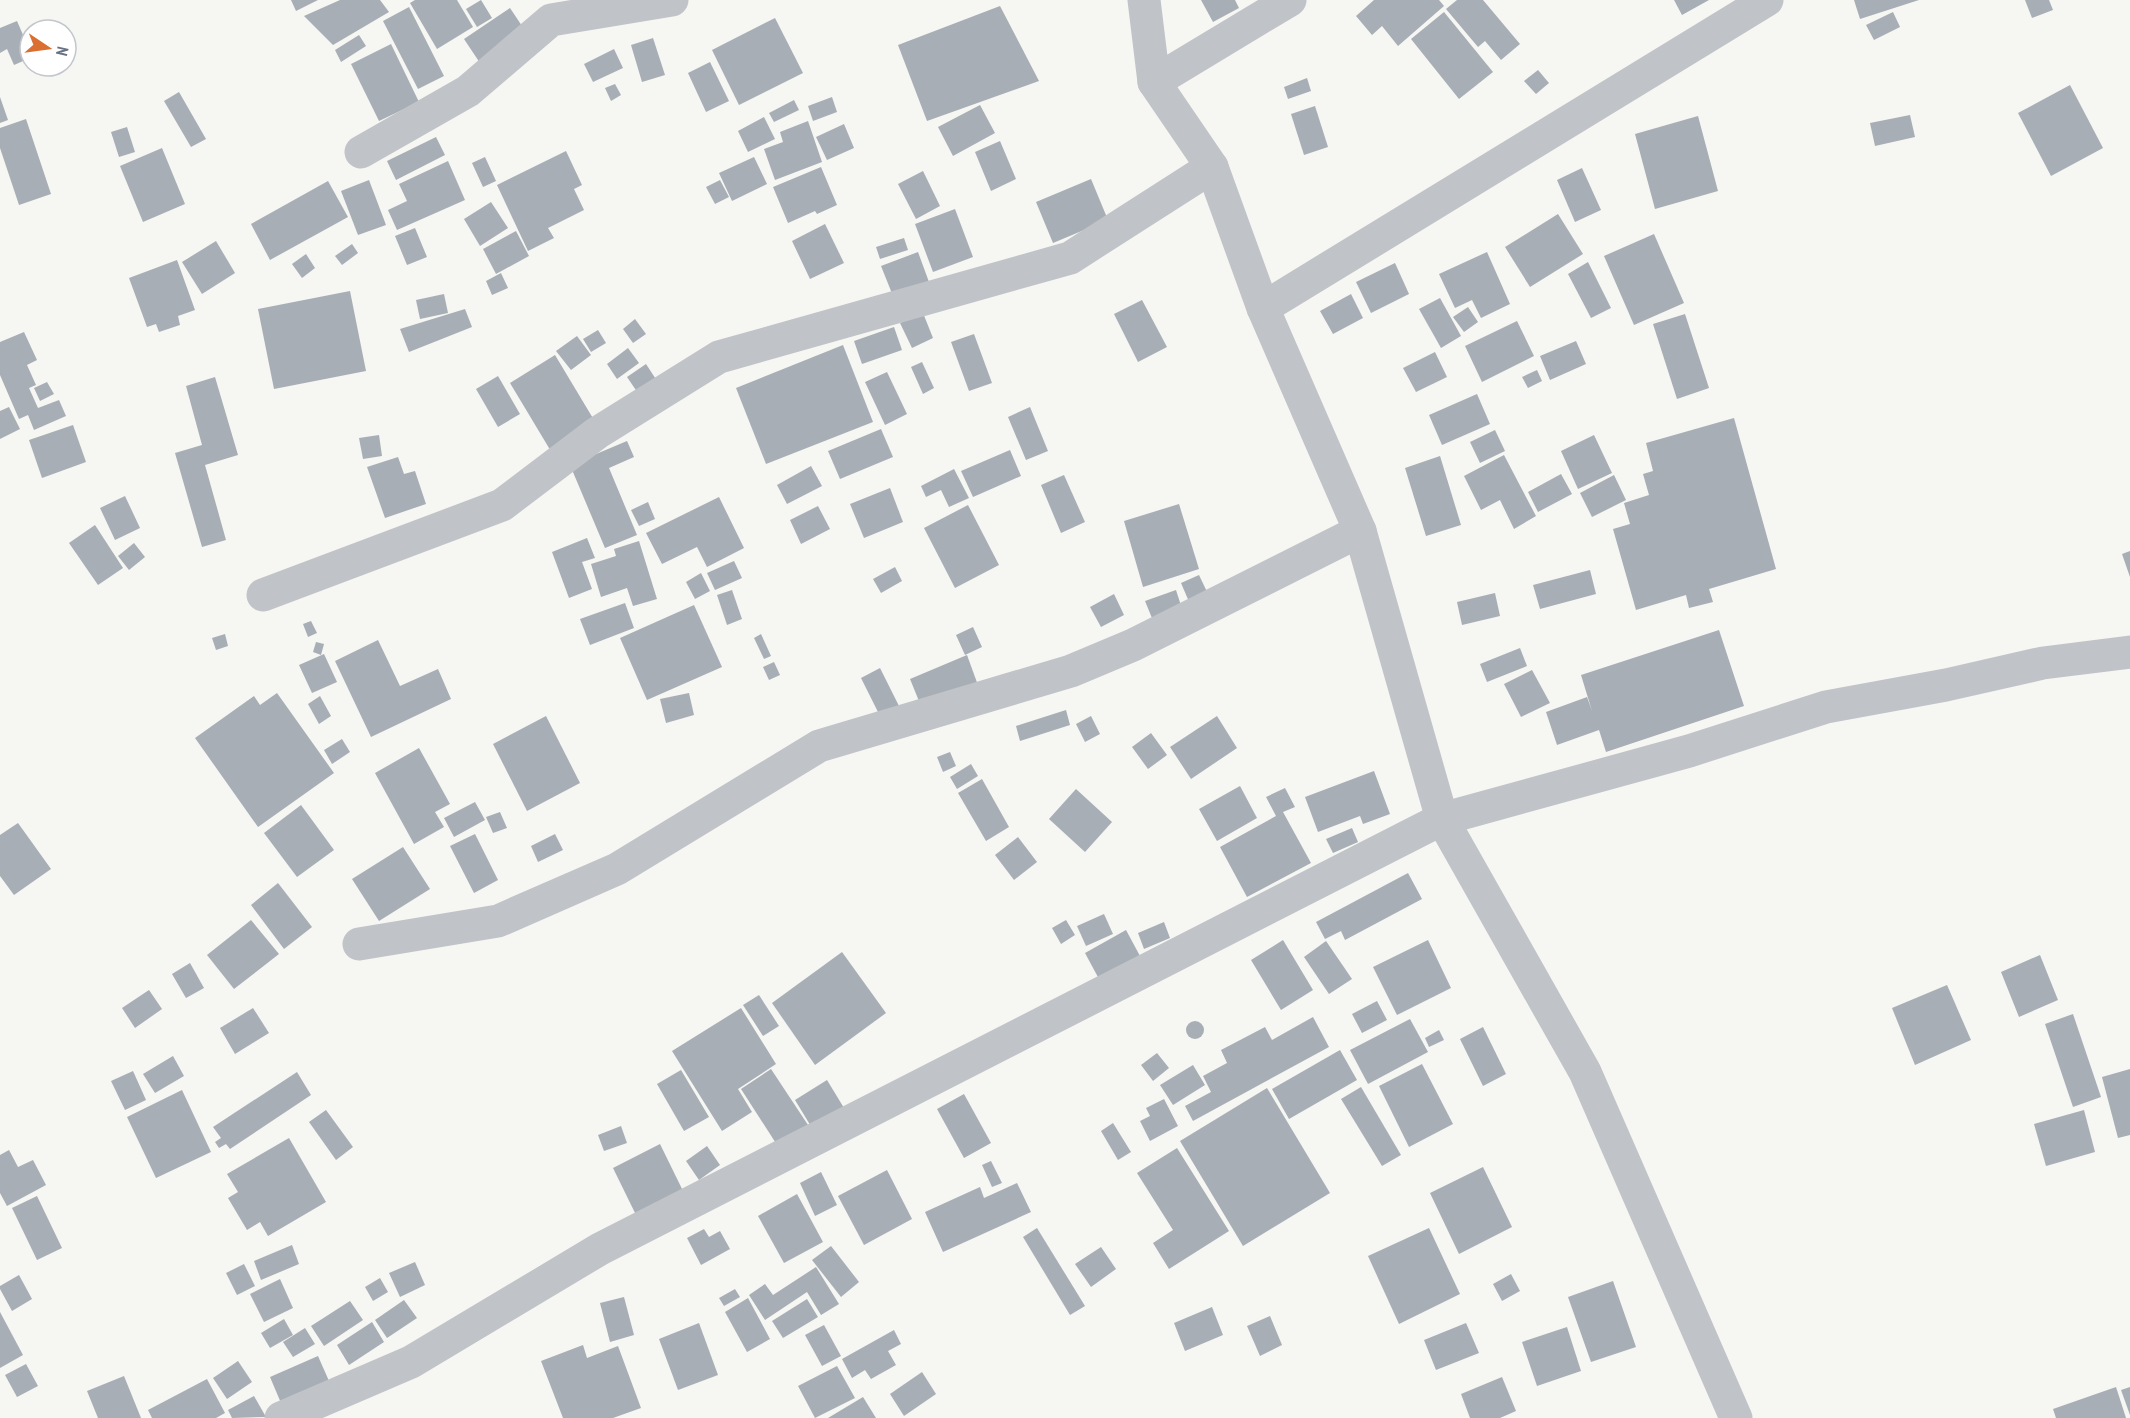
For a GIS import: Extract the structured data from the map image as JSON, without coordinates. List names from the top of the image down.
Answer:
{
  "north": "right"
}
